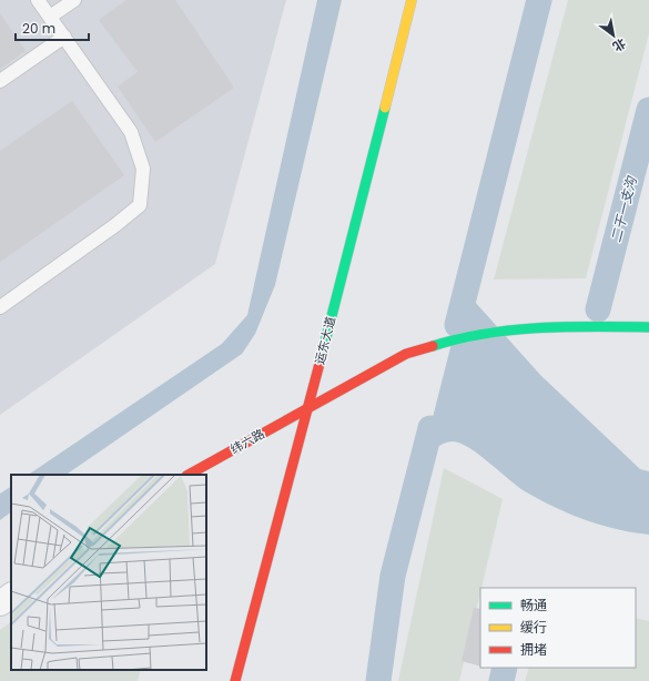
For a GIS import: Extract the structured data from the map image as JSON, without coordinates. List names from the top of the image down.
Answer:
{
  "streets": {
    "street": ["运东大道", "纬六路"]
  },
  "crossings": [
    ["运东大道", "纬六路"]
  ],
  "water": ["二干一支沟"],
  "legend": ["畅通", "缓行", "拥堵"],
  "scale_bar": "20 m",
  "north": "bottom right"
}
